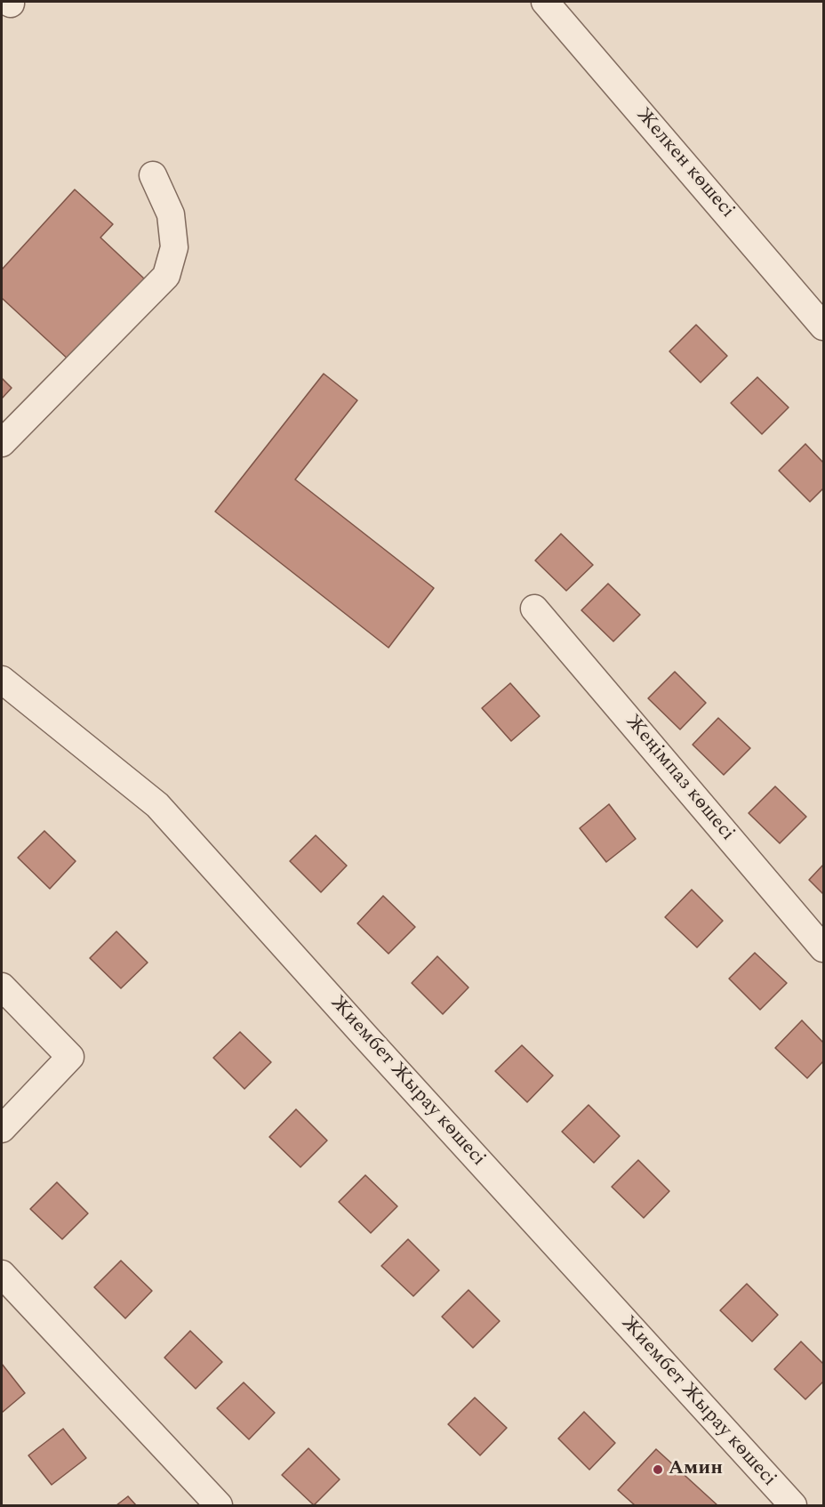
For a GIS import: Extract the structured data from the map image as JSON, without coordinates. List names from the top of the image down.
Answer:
{
  "streets": {
    "street": ["Желкен көшесі", "Жеңімпаз көшесі", "Жиембет Жырау көшесі"]
  },
  "places": ["Амин"]
}
